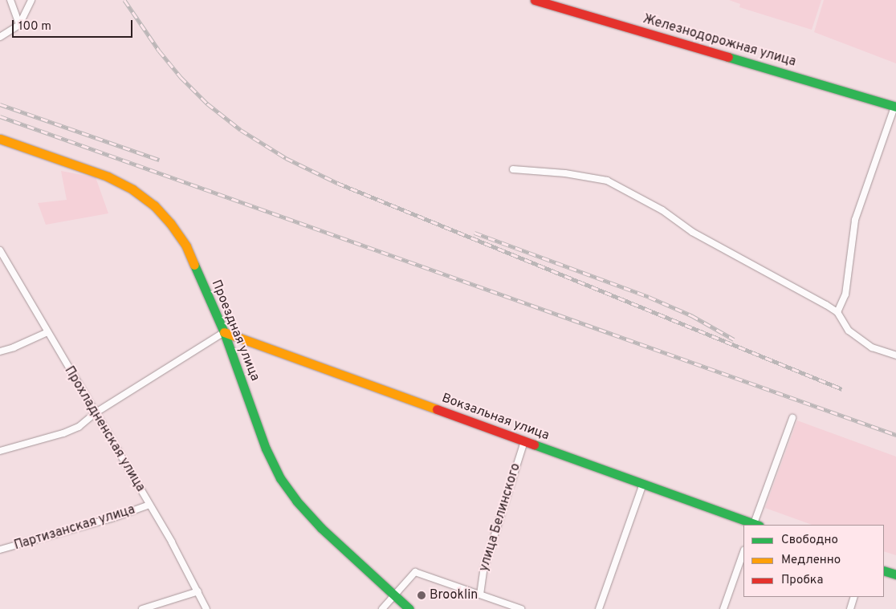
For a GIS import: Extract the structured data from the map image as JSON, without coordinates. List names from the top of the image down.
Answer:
{
  "streets": {
    "street": [
      "Железнодорожная улица",
      "Проездная улица",
      "Вокзальная улица",
      "Прохладненская улица",
      "улица Белинского",
      "Партизанская улица"
    ]
  },
  "crossings": [
    ["Проездная улица", "Вокзальная улица"],
    ["Вокзальная улица", "улица Белинского"],
    ["Прохладненская улица", "Партизанская улица"]
  ],
  "places": ["Brooklin"],
  "legend": ["Свободно", "Медленно", "Пробка"],
  "scale_bar": "100 m"
}
